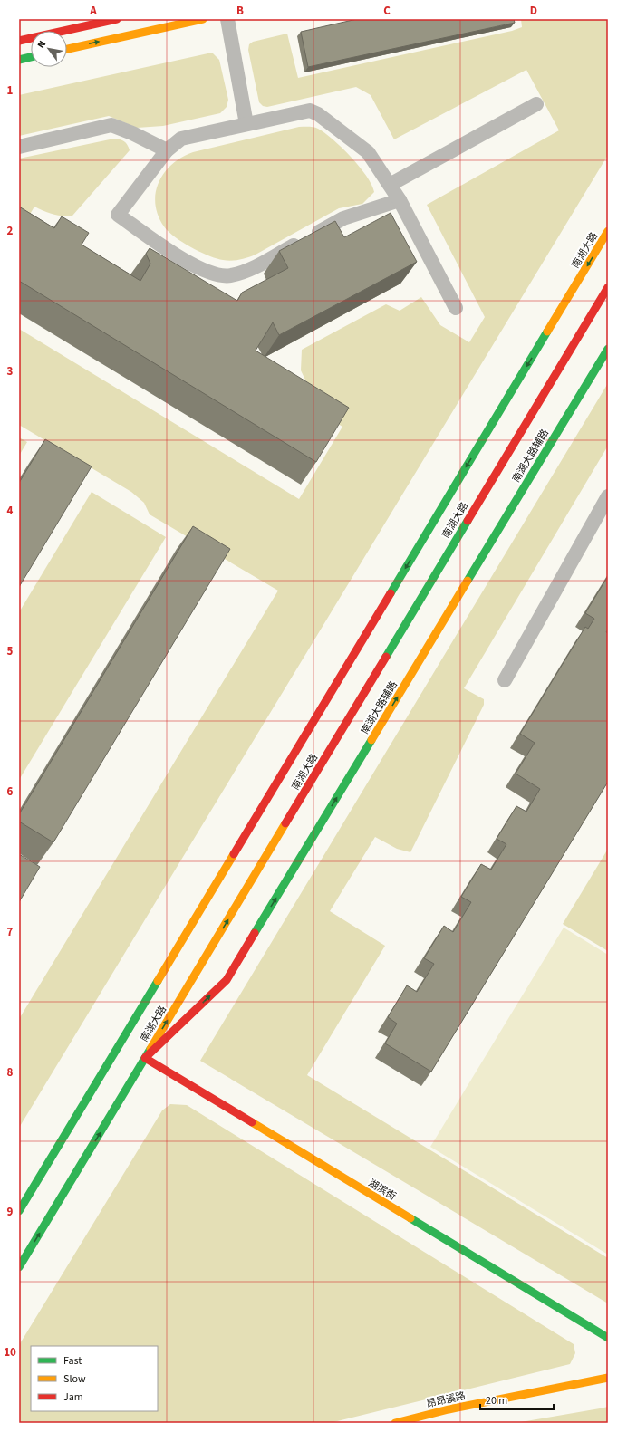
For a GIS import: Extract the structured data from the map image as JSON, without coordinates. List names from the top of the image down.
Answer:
{
  "streets": {
    "main road": [
      "南湖大路",
      "南湖大路辅路",
      "湖滨街",
      "昂昂溪路"
    ]
  },
  "crossings": [
    ["南湖大路", "南湖大路辅路"],
    ["南湖大路", "湖滨街"],
    ["南湖大路辅路", "湖滨街"]
  ],
  "one_way": ["南湖大路辅路"],
  "legend": ["Fast", "Slow", "Jam"],
  "scale_bar": "20 m",
  "north": "top left",
  "grid": {
    "columns": [
      "A",
      "B",
      "C",
      "D"
    ],
    "rows": [
      "1",
      "2",
      "3",
      "4",
      "5",
      "6",
      "7",
      "8",
      "9",
      "10"
    ]
  }
}
